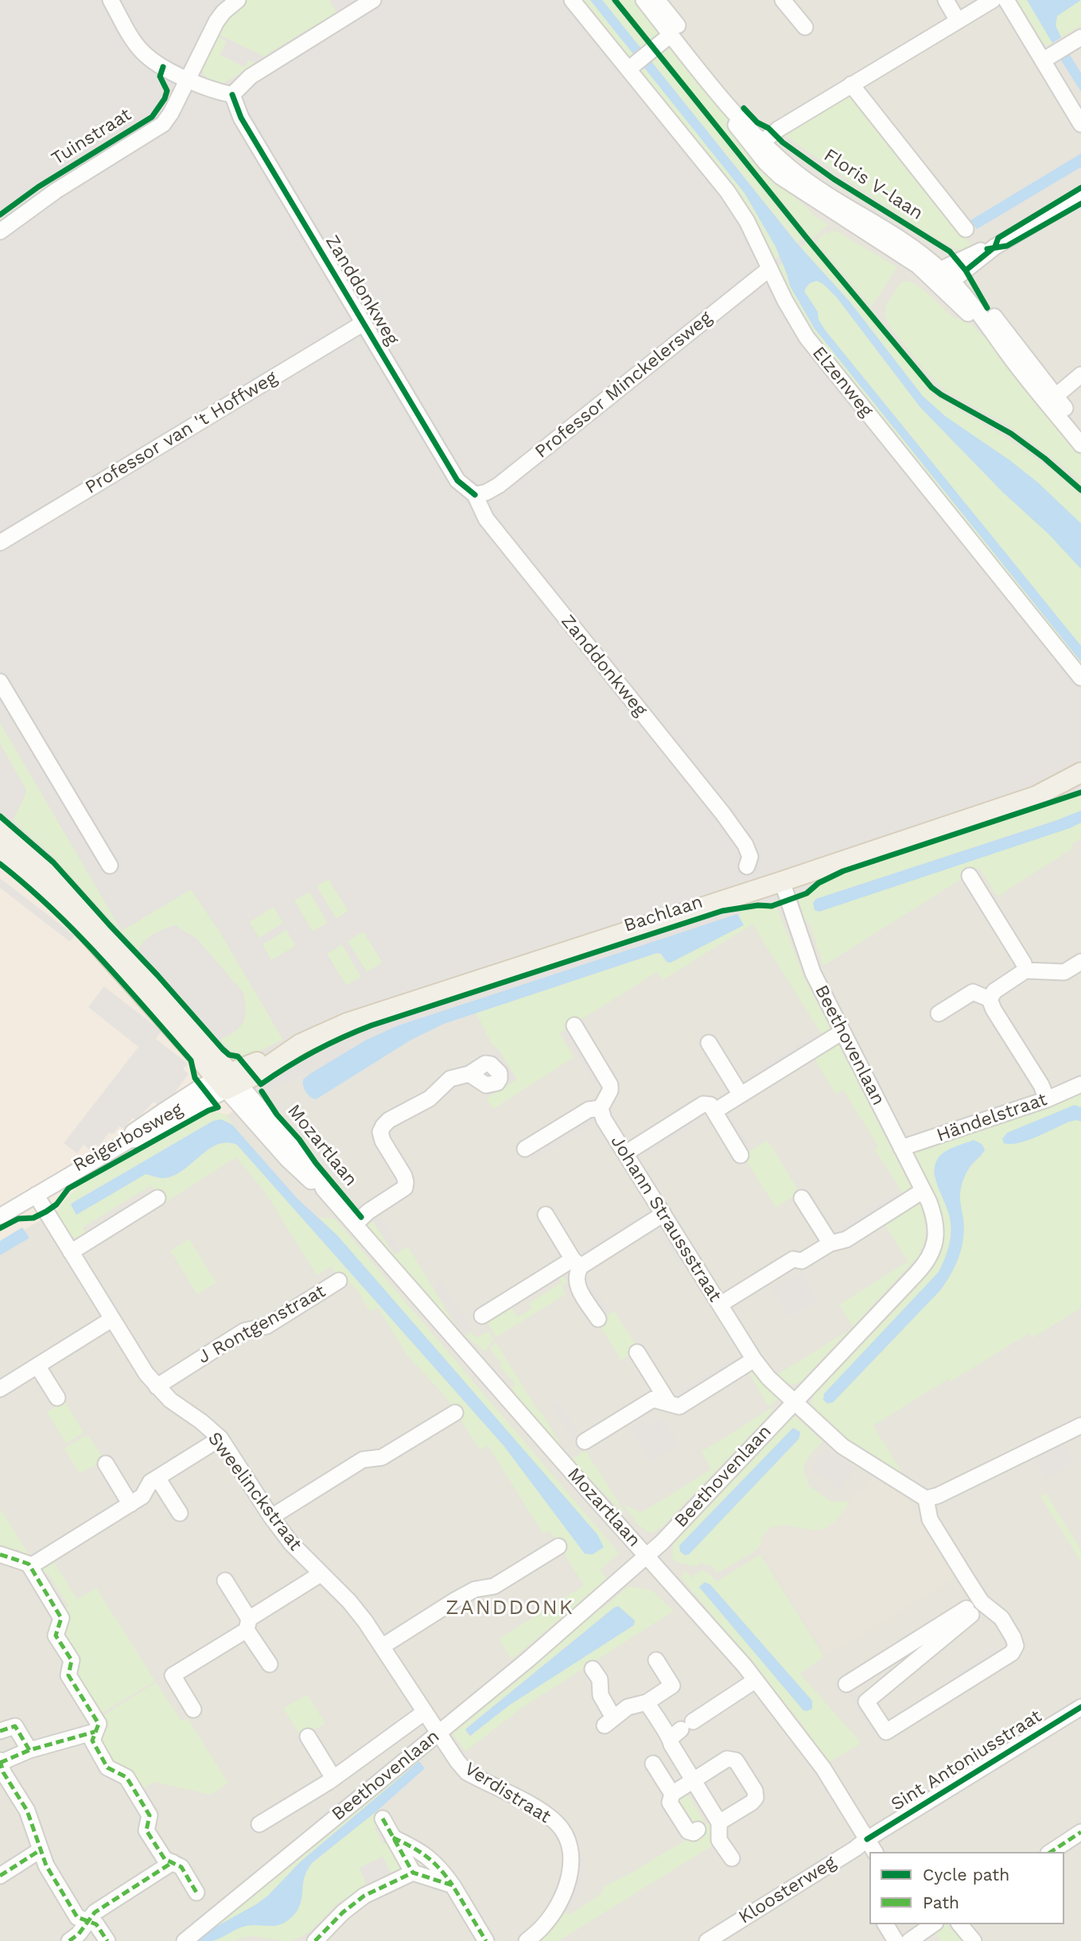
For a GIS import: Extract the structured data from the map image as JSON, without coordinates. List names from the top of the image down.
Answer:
{
  "streets": {
    "main road": ["Bachlaan"],
    "street": [
      "Tuinstraat",
      "Floris V-laan",
      "Zanddonkweg",
      "Elzenweg",
      "Professor Minckelersweg",
      "Professor van 't Hoffweg",
      "Beethovenlaan",
      "Händelstraat",
      "Reigerbosweg",
      "Mozartlaan",
      "Johann Straussstraat",
      "J Rontgenstraat",
      "Sweelinckstraat",
      "Sint Antoniusstraat",
      "Verdistraat",
      "Kloosterweg"
    ]
  },
  "crossings": [
    ["Zanddonkweg", "Professor Minckelersweg"],
    ["Zanddonkweg", "Professor van 't Hoffweg"],
    ["Elzenweg", "Professor Minckelersweg"],
    ["Bachlaan", "Beethovenlaan"],
    ["Bachlaan", "Reigerbosweg"],
    ["Bachlaan", "Mozartlaan"],
    ["Beethovenlaan", "Händelstraat"],
    ["Beethovenlaan", "Mozartlaan"],
    ["Beethovenlaan", "Johann Straussstraat"],
    ["Beethovenlaan", "Sweelinckstraat"],
    ["Beethovenlaan", "Verdistraat"],
    ["Reigerbosweg", "Mozartlaan"],
    ["Reigerbosweg", "Sweelinckstraat"],
    ["Mozartlaan", "Sint Antoniusstraat"],
    ["Mozartlaan", "Kloosterweg"],
    ["J Rontgenstraat", "Sweelinckstraat"],
    ["Sweelinckstraat", "Verdistraat"],
    ["Sint Antoniusstraat", "Kloosterweg"]
  ],
  "districts": ["ZANDDONK"],
  "legend": ["Cycle path", "Path"]
}
